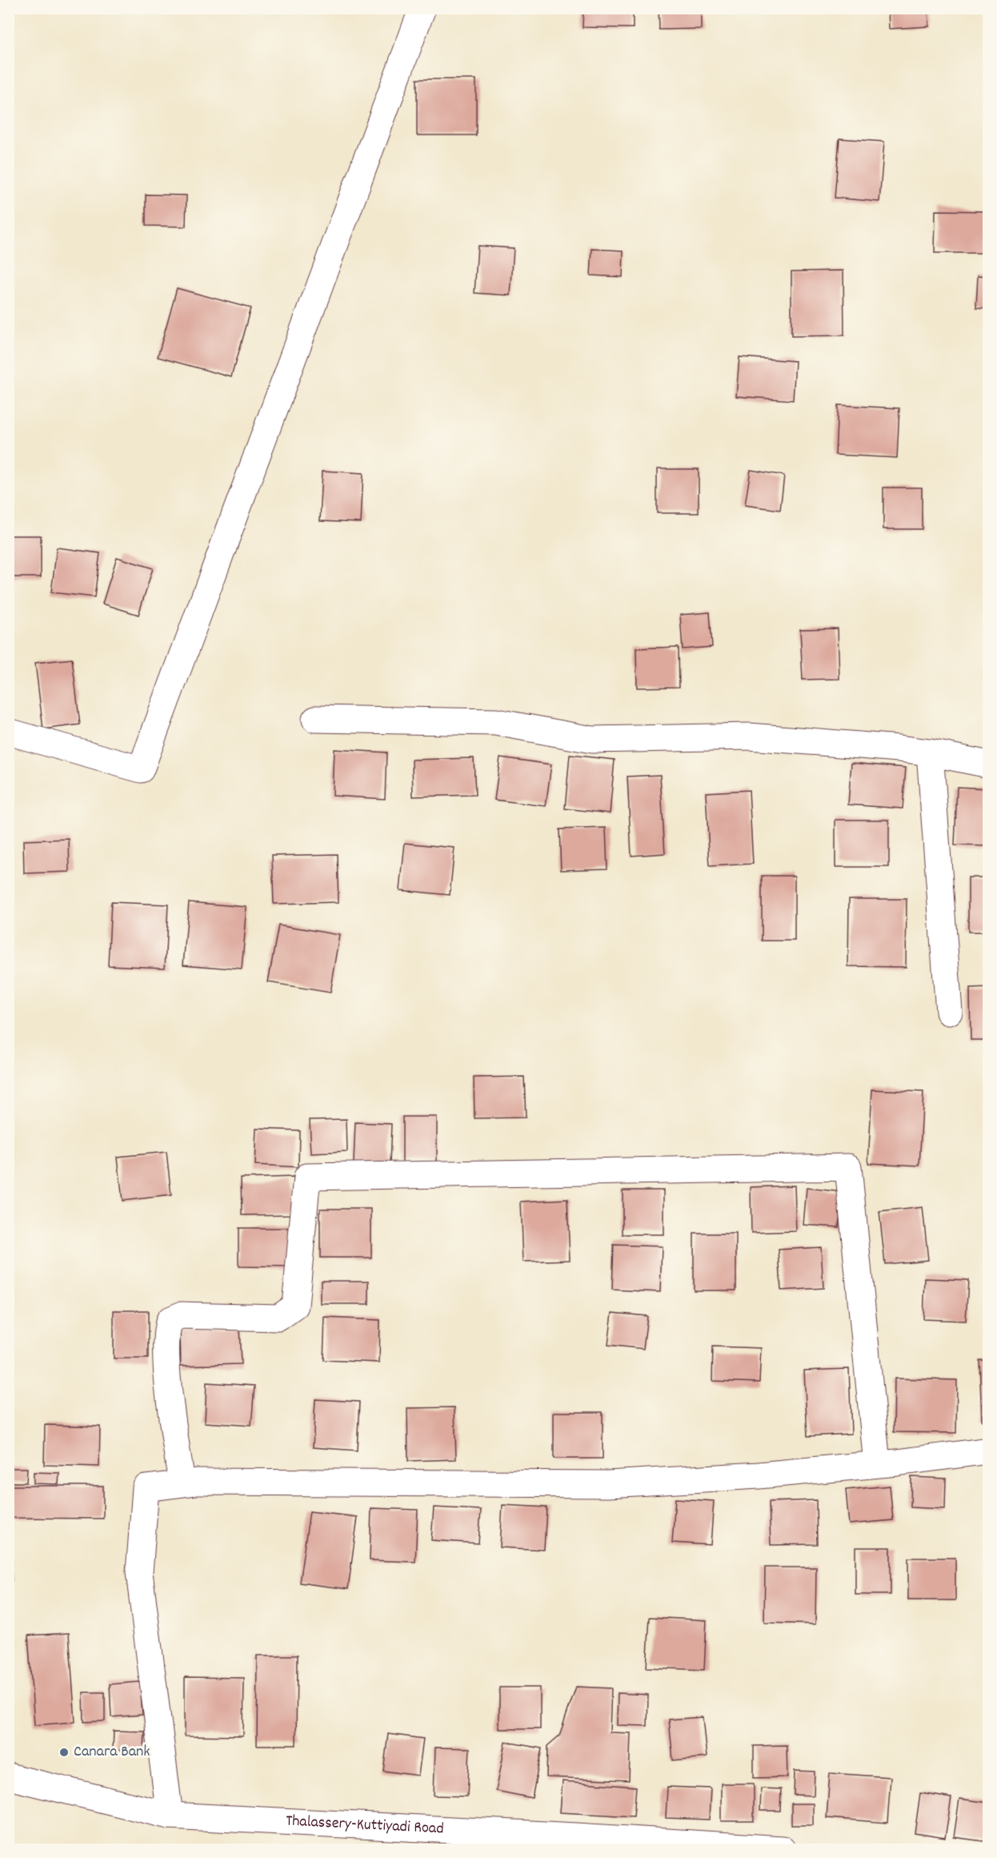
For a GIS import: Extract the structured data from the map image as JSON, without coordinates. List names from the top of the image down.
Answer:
{
  "streets": {
    "street": ["Thalassery-Kuttiyadi Road"]
  },
  "places": ["Canara Bank"]
}
